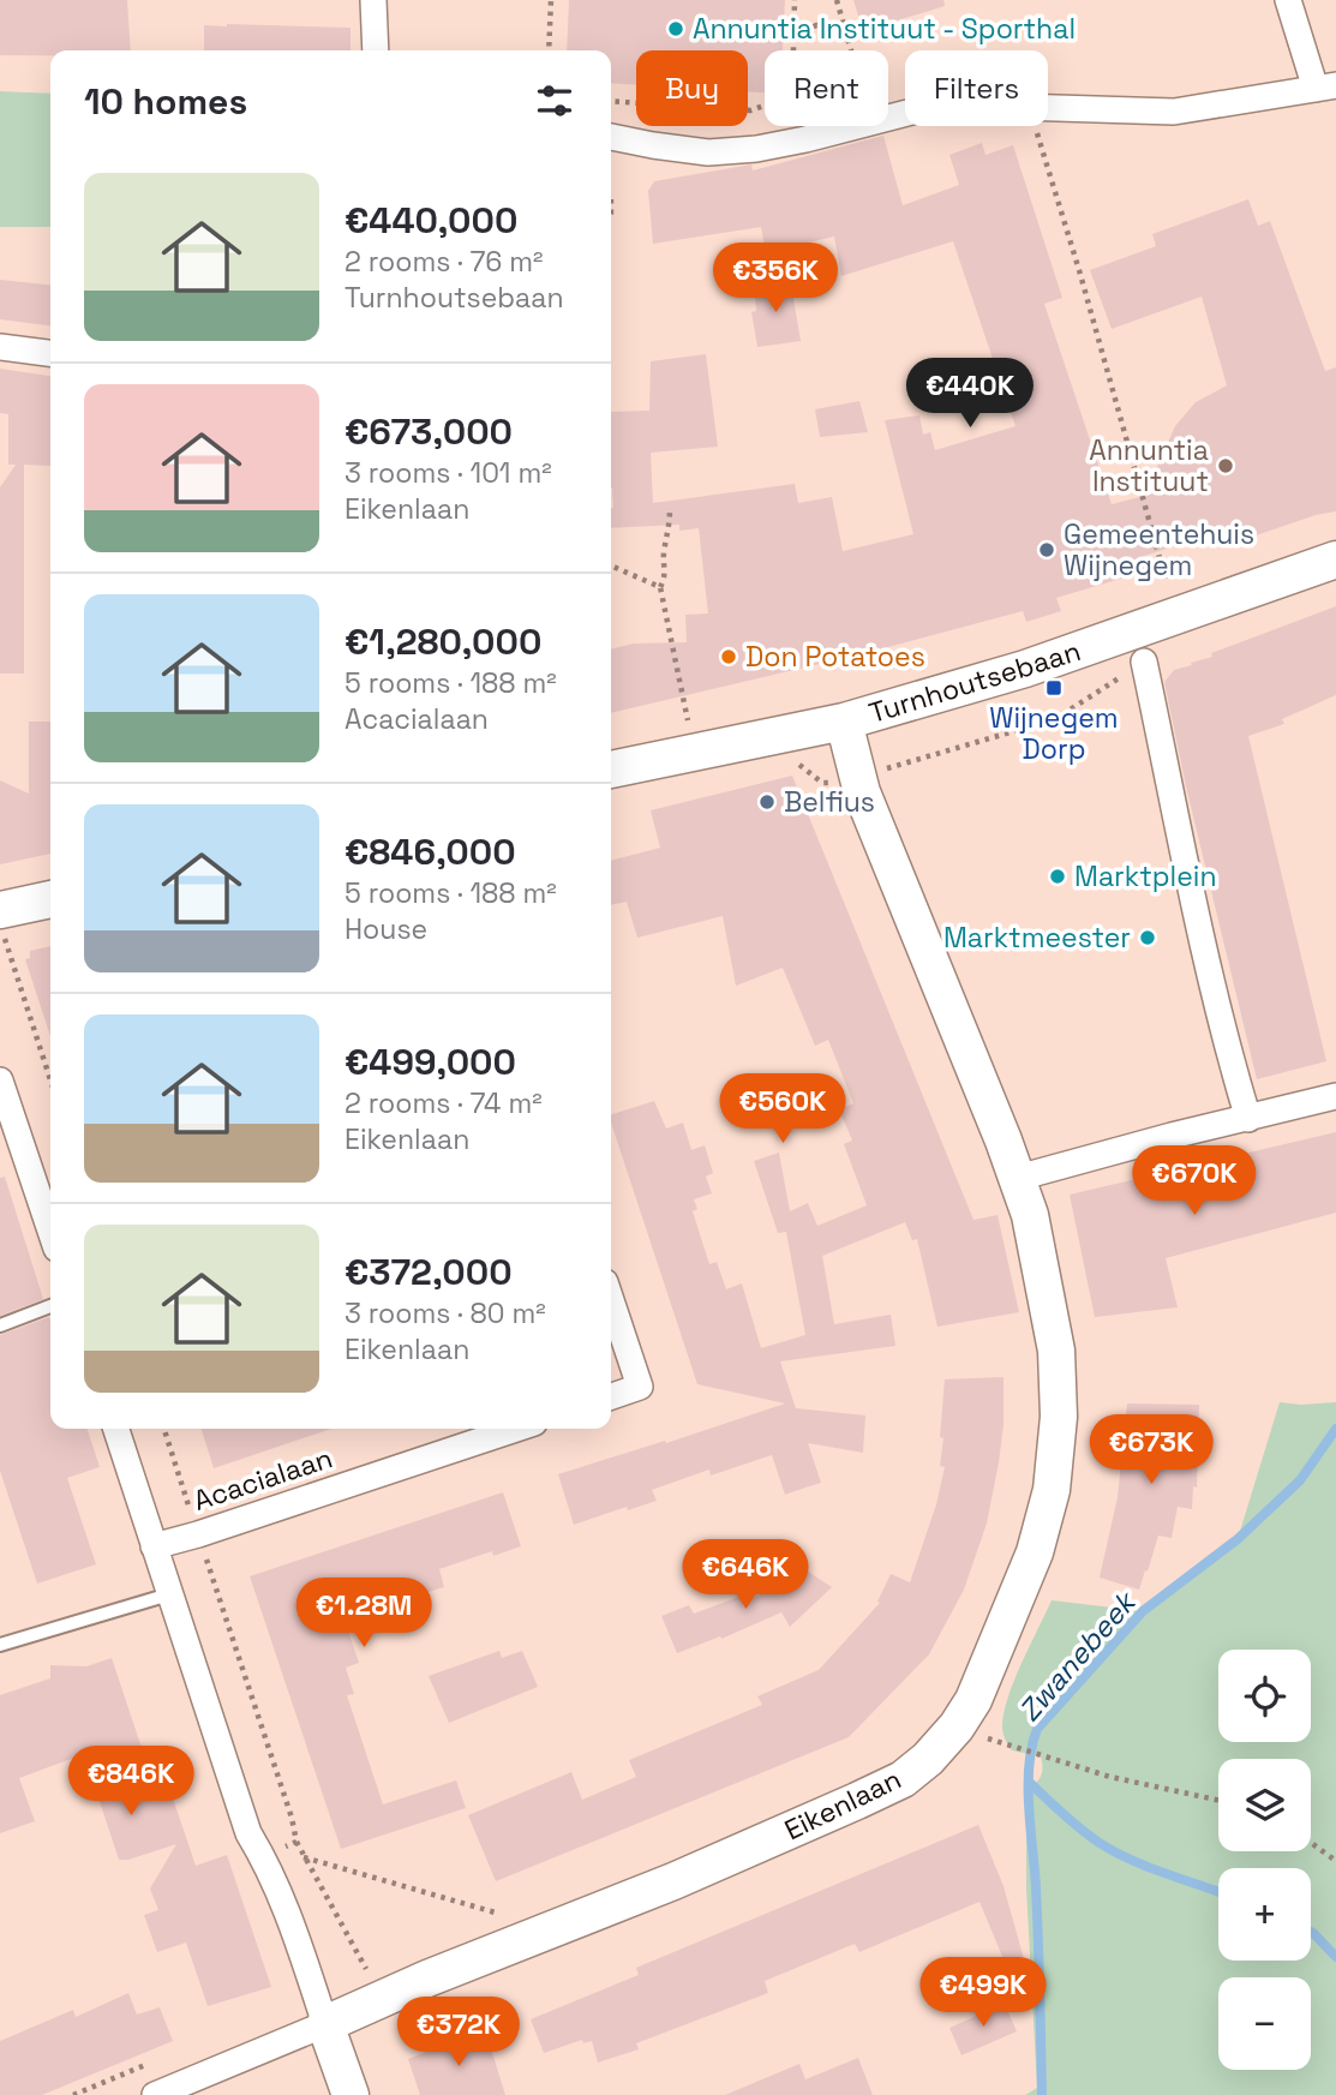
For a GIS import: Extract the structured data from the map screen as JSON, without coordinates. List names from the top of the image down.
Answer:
{
  "streets": {
    "street": ["Turnhoutsebaan", "Acacialaan", "Eikenlaan"]
  },
  "water": ["Zwanebeek"],
  "places": {
    "other": [
      "Annuntia Instituut - Sporthal",
      "Annuntia Instituut",
      "Gemeentehuis Wijnegem",
      "Don Potatoes",
      "Belfius",
      "Marktplein",
      "Marktmeester"
    ],
    "transit": ["Wijnegem Dorp"]
  },
  "page": {
    "chip": ["Buy", "Rent", "Filters"],
    "heading": "10 homes",
    "list": [
      {
        "name": "€440,000",
        "note": "2 rooms · 76 m² · Turnhoutsebaan"
      },
      {
        "name": "€673,000",
        "note": "3 rooms · 101 m² · Eikenlaan"
      },
      {
        "name": "€1,280,000",
        "note": "5 rooms · 188 m² · Acacialaan"
      },
      {
        "name": "€846,000",
        "note": "5 rooms · 188 m² · House"
      },
      {
        "name": "€499,000",
        "note": "2 rooms · 74 m² · Eikenlaan"
      },
      {
        "name": "€372,000",
        "note": "3 rooms · 80 m² · Eikenlaan"
      }
    ],
    "price": [
      "€356K",
      "€440K",
      "€560K",
      "€670K",
      "€673K",
      "€646K",
      "€1.28M",
      "€846K",
      "€499K",
      "€372K"
    ],
    "map_buttons": ["+", "−"]
  }
}
